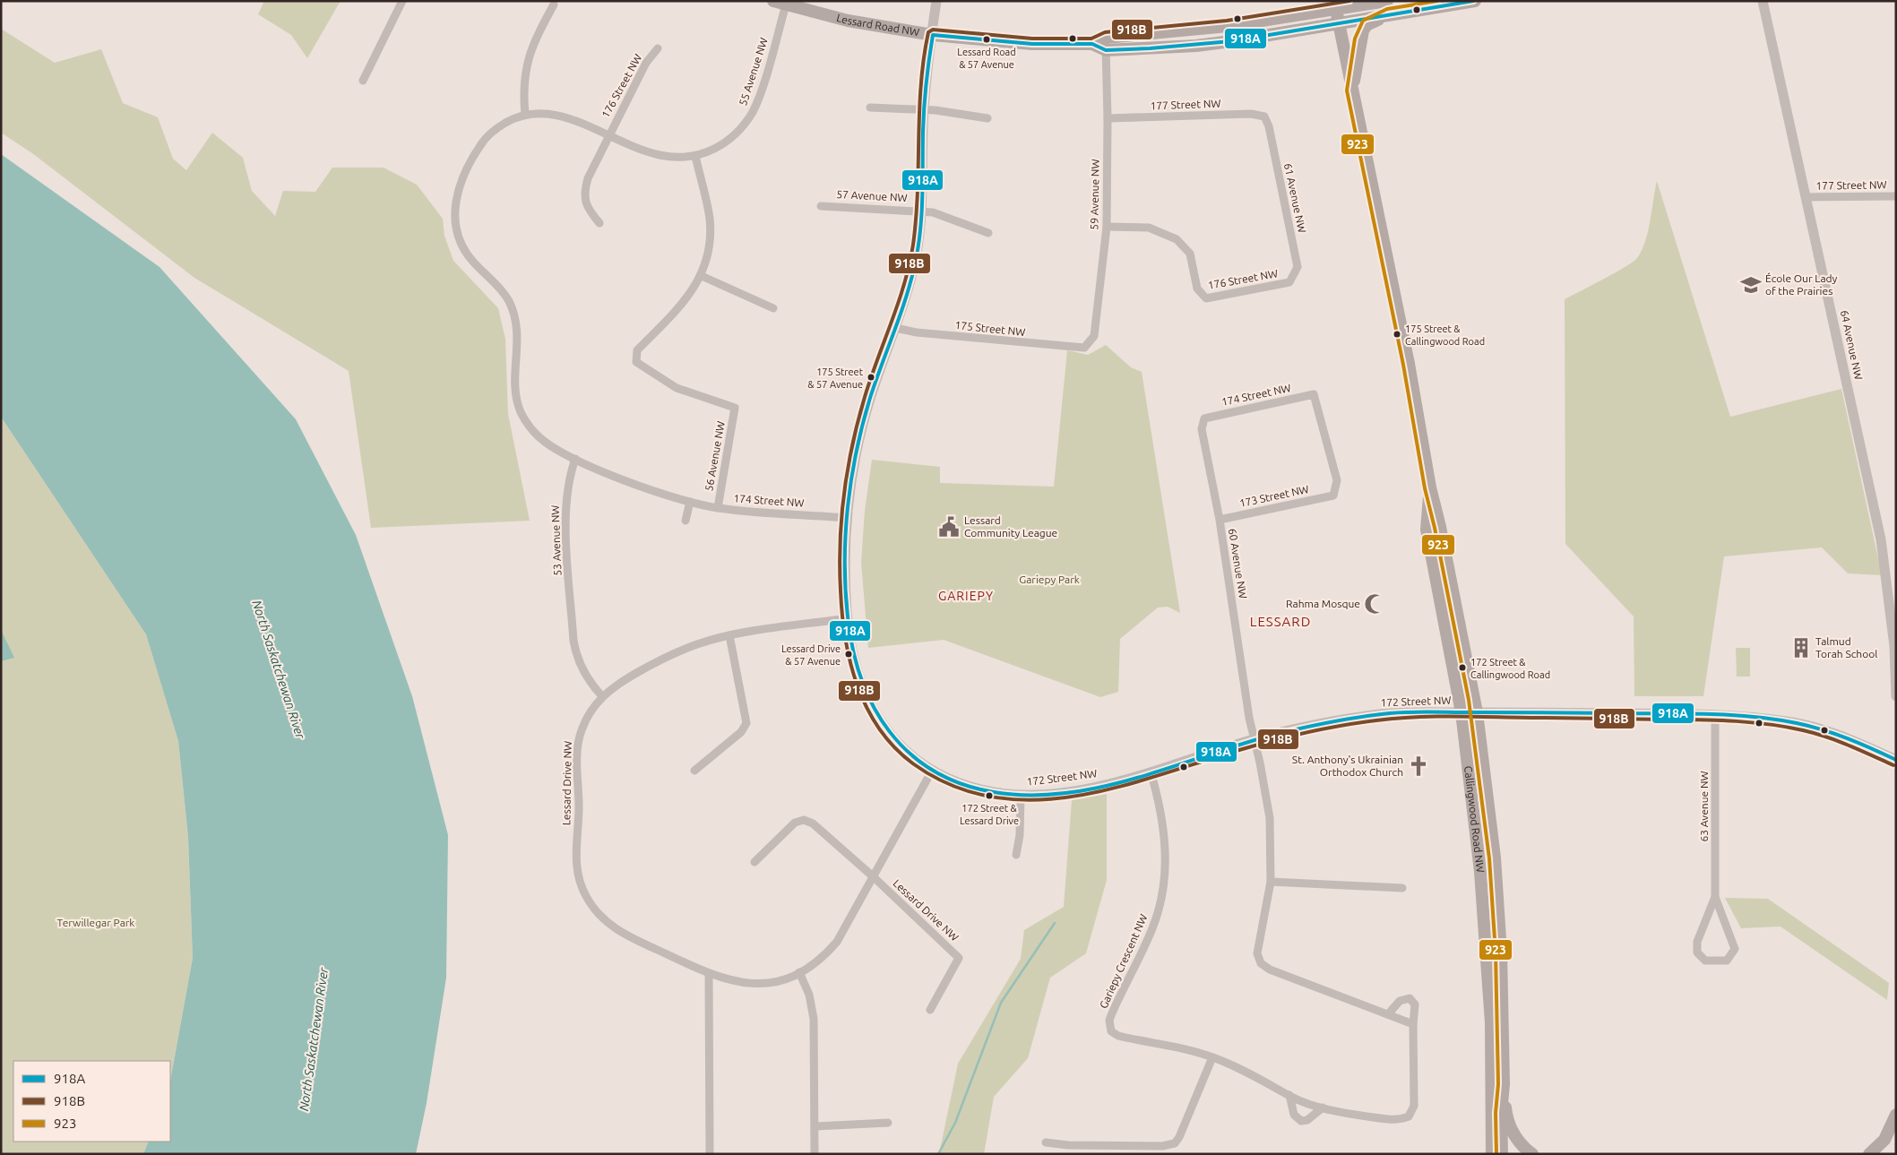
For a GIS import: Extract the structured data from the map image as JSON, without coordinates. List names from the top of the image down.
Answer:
{
  "streets": {
    "main road": ["Lessard Road NW", "Callingwood Road NW"],
    "street": [
      "55 Avenue NW",
      "176 Street NW",
      "177 Street NW",
      "59 Avenue NW",
      "57 Avenue NW",
      "61 Avenue NW",
      "175 Street NW",
      "64 Avenue NW",
      "174 Street NW",
      "56 Avenue NW",
      "173 Street NW",
      "53 Avenue NW",
      "60 Avenue NW",
      "172 Street NW",
      "Lessard Drive NW",
      "63 Avenue NW",
      "Gariepy Crescent NW"
    ]
  },
  "crossings": [
    ["Lessard Road NW", "55 Avenue NW"],
    ["Lessard Road NW", "59 Avenue NW"],
    ["Lessard Road NW", "57 Avenue NW"],
    ["Lessard Road NW", "Callingwood Road NW"],
    ["55 Avenue NW", "176 Street NW"],
    ["176 Street NW", "59 Avenue NW"],
    ["176 Street NW", "61 Avenue NW"],
    ["177 Street NW", "59 Avenue NW"],
    ["177 Street NW", "61 Avenue NW"],
    ["177 Street NW", "64 Avenue NW"],
    ["59 Avenue NW", "175 Street NW"],
    ["57 Avenue NW", "175 Street NW"],
    ["57 Avenue NW", "174 Street NW"],
    ["57 Avenue NW", "172 Street NW"],
    ["57 Avenue NW", "Lessard Drive NW"],
    ["174 Street NW", "56 Avenue NW"],
    ["174 Street NW", "173 Street NW"],
    ["174 Street NW", "53 Avenue NW"],
    ["174 Street NW", "60 Avenue NW"],
    ["173 Street NW", "60 Avenue NW"],
    ["53 Avenue NW", "Lessard Drive NW"],
    ["60 Avenue NW", "172 Street NW"],
    ["172 Street NW", "Lessard Drive NW"],
    ["172 Street NW", "63 Avenue NW"],
    ["172 Street NW", "Callingwood Road NW"],
    ["172 Street NW", "Gariepy Crescent NW"]
  ],
  "districts": ["GARIEPY", "LESSARD"],
  "water": ["North Saskatchewan River"],
  "parks": ["Gariepy Park", "Terwillegar Park"],
  "places": {
    "other": [
      "Lessard Road & 57 Avenue",
      "175 Street & Callingwood Road",
      "175 Street & 57 Avenue",
      "Lessard Drive & 57 Avenue",
      "172 Street & Callingwood Road",
      "172 Street & Lessard Drive"
    ],
    "school or university": ["École Our Lady of the Prairies"],
    "public building": ["Lessard Community League"],
    "mosque": ["Rahma Mosque"],
    "building": ["Talmud Torah School"],
    "church": ["St. Anthony's Ukrainian Orthodox Church"]
  },
  "lines": ["transit line 918A", "transit line 918B", "transit line 923"],
  "legend": ["918A", "918B", "923"]
}
